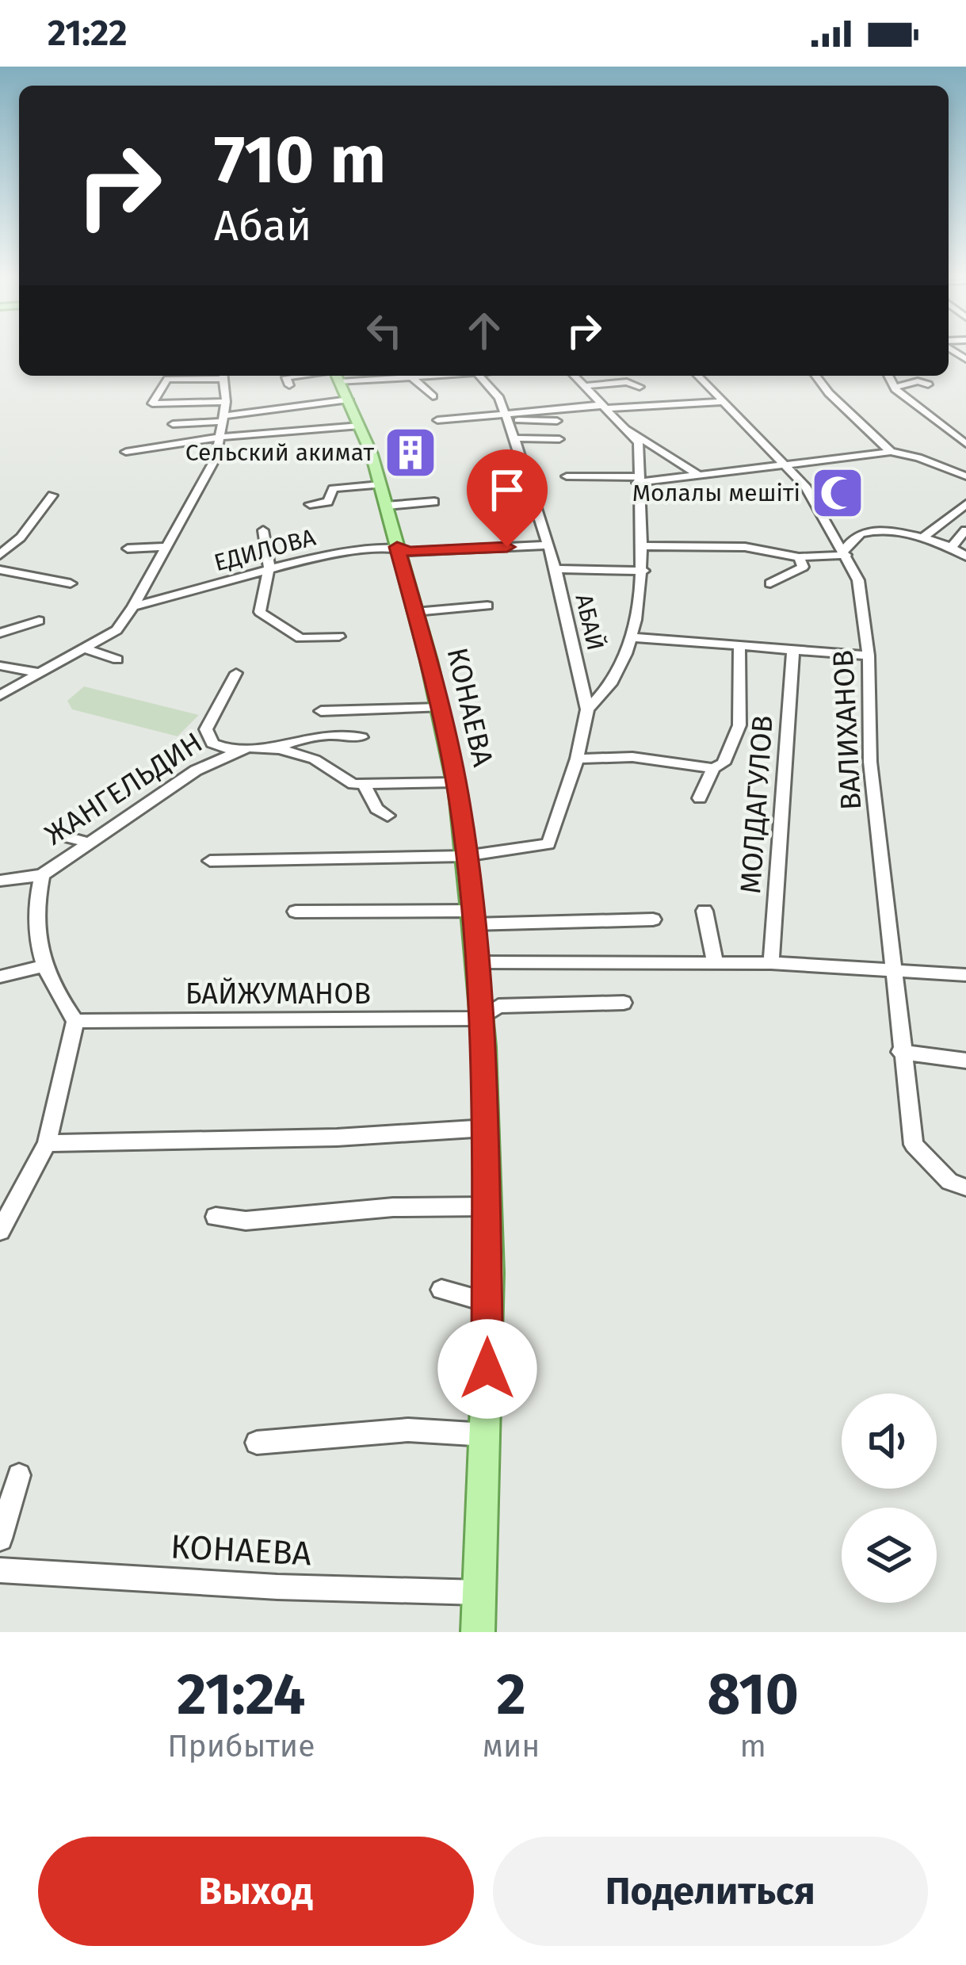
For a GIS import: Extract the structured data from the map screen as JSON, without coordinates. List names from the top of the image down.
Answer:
{
  "streets": {
    "main road": ["КОНАЕВА"],
    "street": [
      "ЕДИЛОВА",
      "АБАЙ",
      "ВАЛИХАНОВ",
      "ЖАНГЕЛЬДИН",
      "МОЛДАГУЛОВ",
      "БАЙЖУМАНОВ"
    ]
  },
  "crossings": [
    ["ЕДИЛОВА", "КОНАЕВА"],
    ["КОНАЕВА", "ЖАНГЕЛЬДИН"],
    ["КОНАЕВА", "БАЙЖУМАНОВ"],
    ["ЖАНГЕЛЬДИН", "БАЙЖУМАНОВ"]
  ],
  "places": {
    "building": ["Сельский акимат"],
    "mosque": ["Молалы мешіті"]
  },
  "page": {
    "status": "21:22",
    "turn": ["710 m", "Абай"],
    "eta": [
      "21:24",
      "Прибытие",
      "2",
      "мин",
      "810",
      "m"
    ],
    "buttons": ["Выход", "Поделиться"]
  }
}
